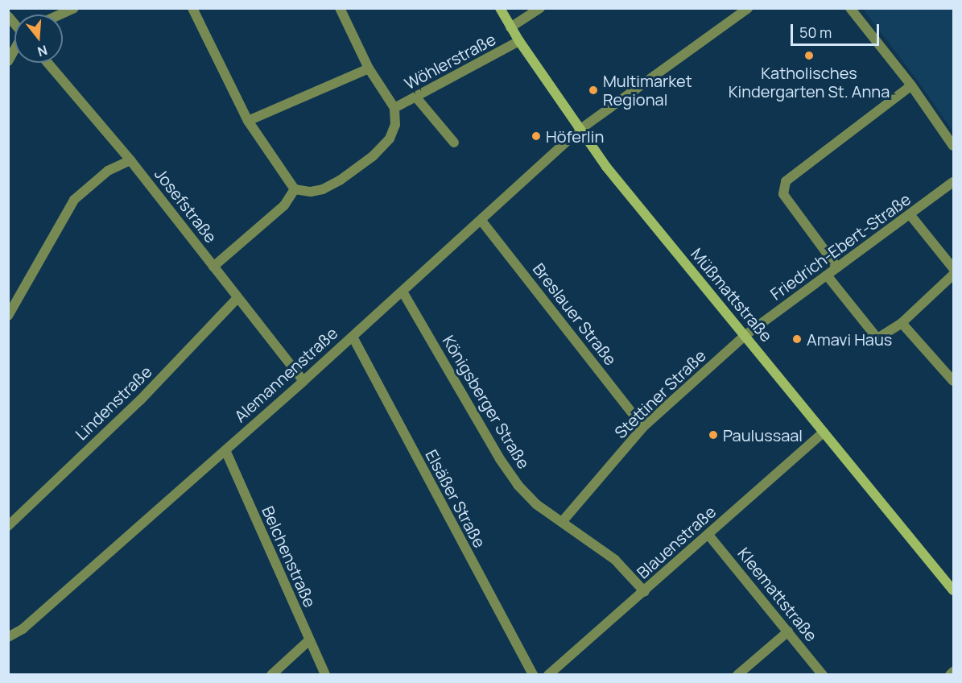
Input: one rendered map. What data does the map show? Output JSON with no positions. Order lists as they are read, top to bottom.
{
  "streets": {
    "street": [
      "Wöhlerstraße",
      "Josefstraße",
      "Friedrich-Ebert-Straße",
      "Müßmattstraße",
      "Breslauer Straße",
      "Alemannenstraße",
      "Stettiner Straße",
      "Königsberger Straße",
      "Lindenstraße",
      "Elsäßer Straße",
      "Blauenstraße",
      "Belchenstraße",
      "Kleemattstraße"
    ]
  },
  "crossings": [
    ["Wöhlerstraße", "Müßmattstraße"],
    ["Josefstraße", "Alemannenstraße"],
    ["Josefstraße", "Lindenstraße"],
    ["Friedrich-Ebert-Straße", "Müßmattstraße"],
    ["Friedrich-Ebert-Straße", "Stettiner Straße"],
    ["Müßmattstraße", "Alemannenstraße"],
    ["Müßmattstraße", "Stettiner Straße"],
    ["Müßmattstraße", "Blauenstraße"],
    ["Breslauer Straße", "Alemannenstraße"],
    ["Breslauer Straße", "Stettiner Straße"],
    ["Alemannenstraße", "Königsberger Straße"],
    ["Alemannenstraße", "Elsäßer Straße"],
    ["Alemannenstraße", "Belchenstraße"],
    ["Stettiner Straße", "Königsberger Straße"],
    ["Königsberger Straße", "Blauenstraße"],
    ["Blauenstraße", "Kleemattstraße"]
  ],
  "places": [
    "Katholisches Kindergarten St. Anna",
    "Multimarket Regional",
    "Höferlin",
    "Amavi Haus",
    "Paulussaal"
  ],
  "scale_bar": "50 m",
  "north": "bottom"
}
